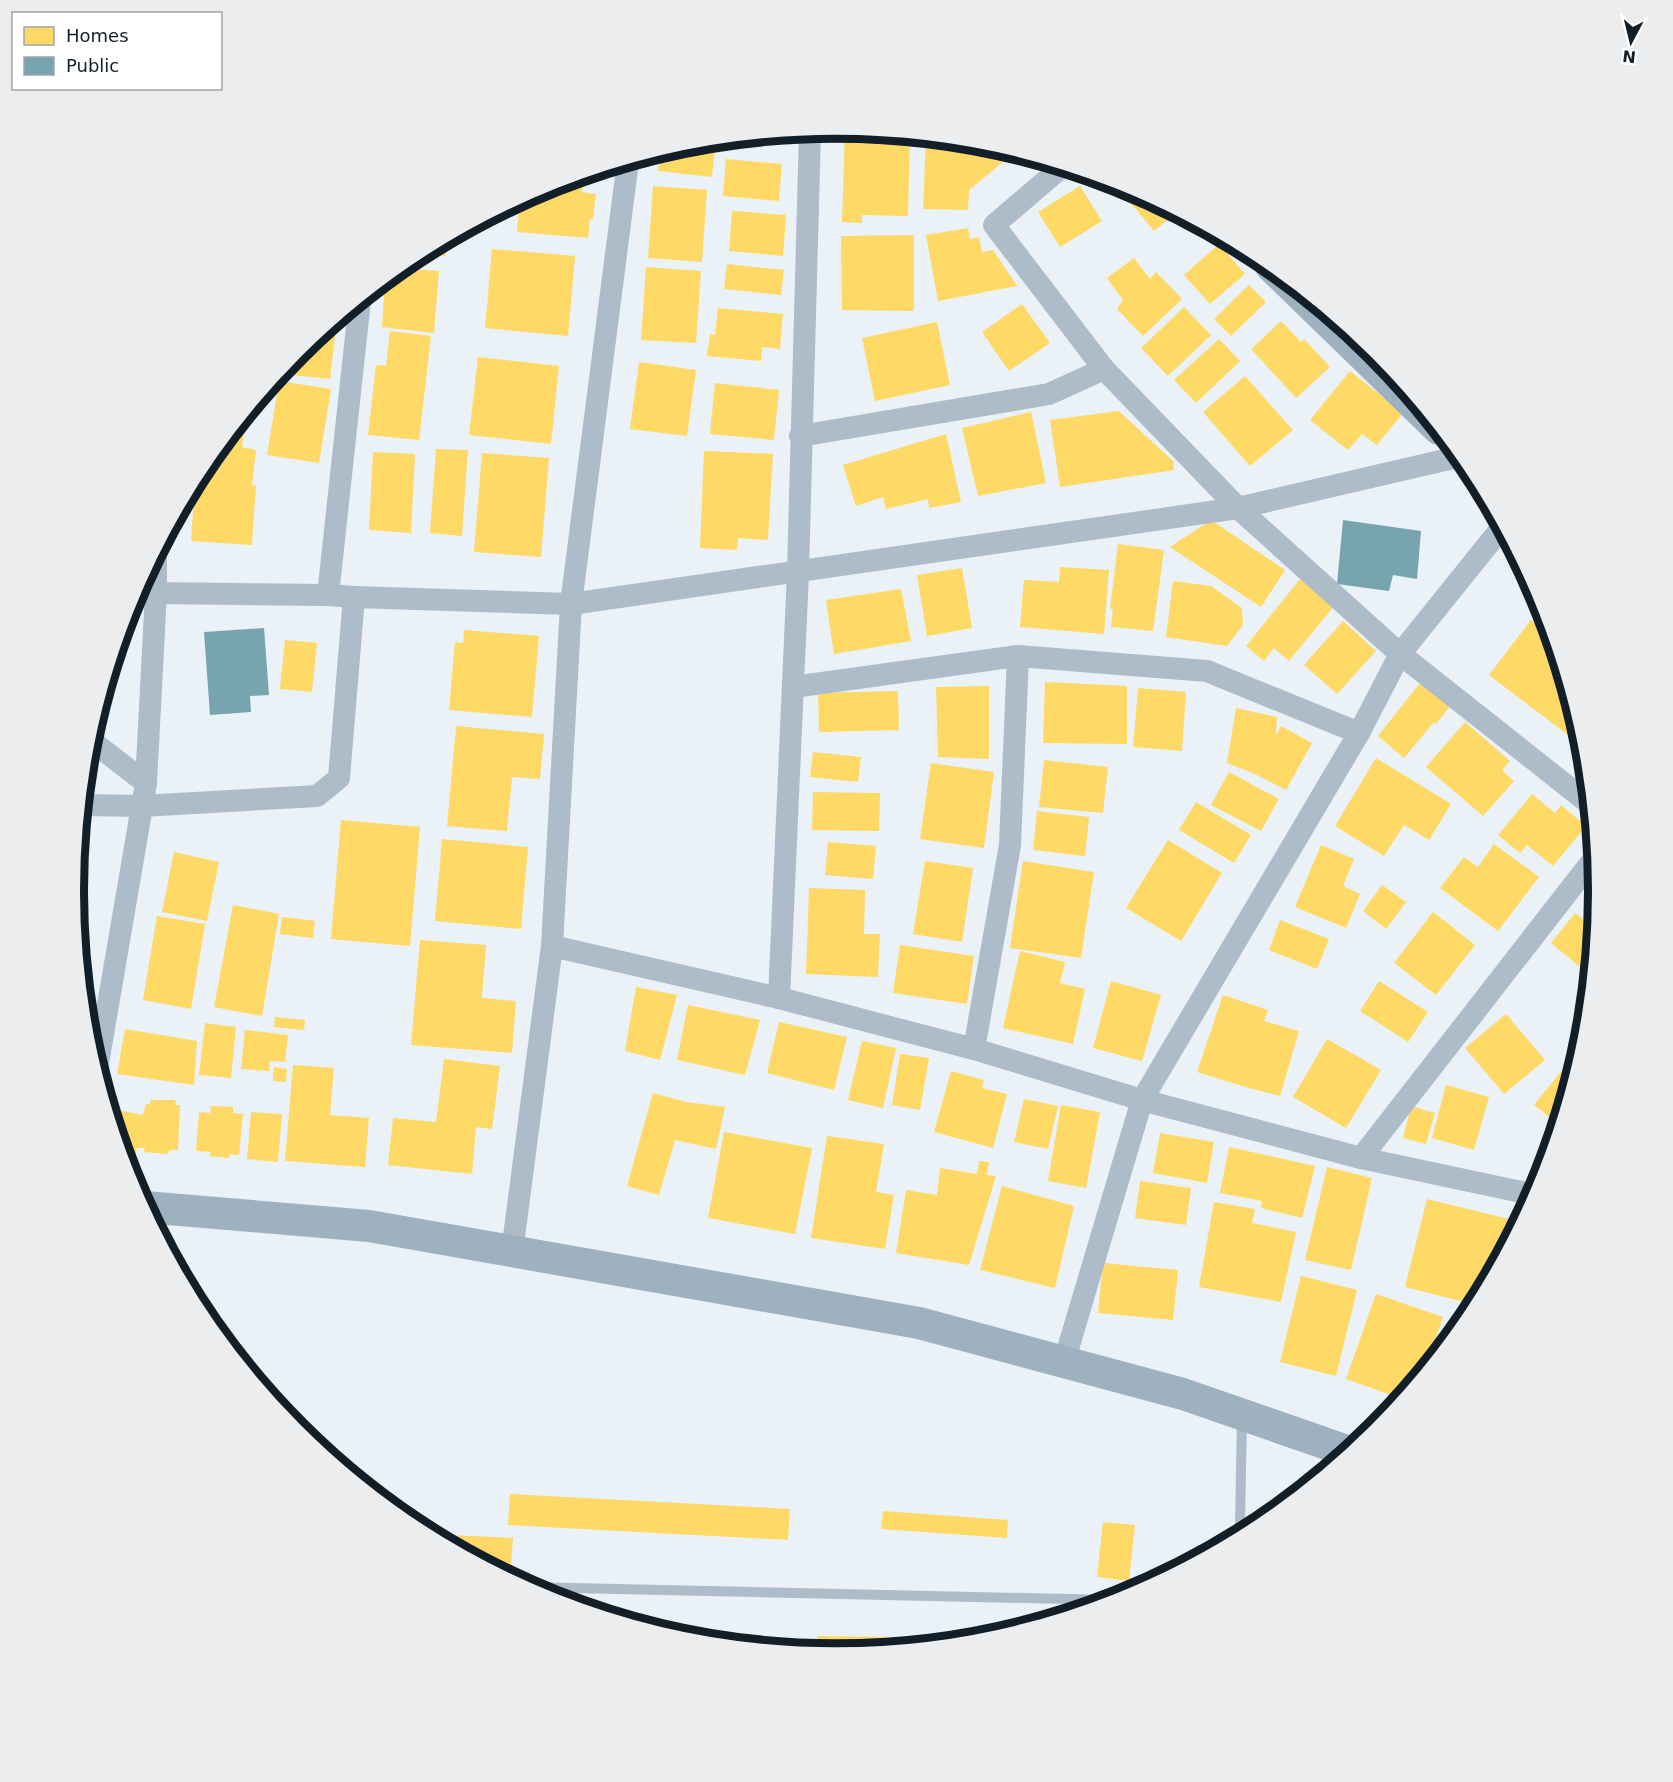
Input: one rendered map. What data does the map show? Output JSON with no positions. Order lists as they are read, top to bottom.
{
  "legend": ["Homes", "Public"],
  "north": "bottom"
}
